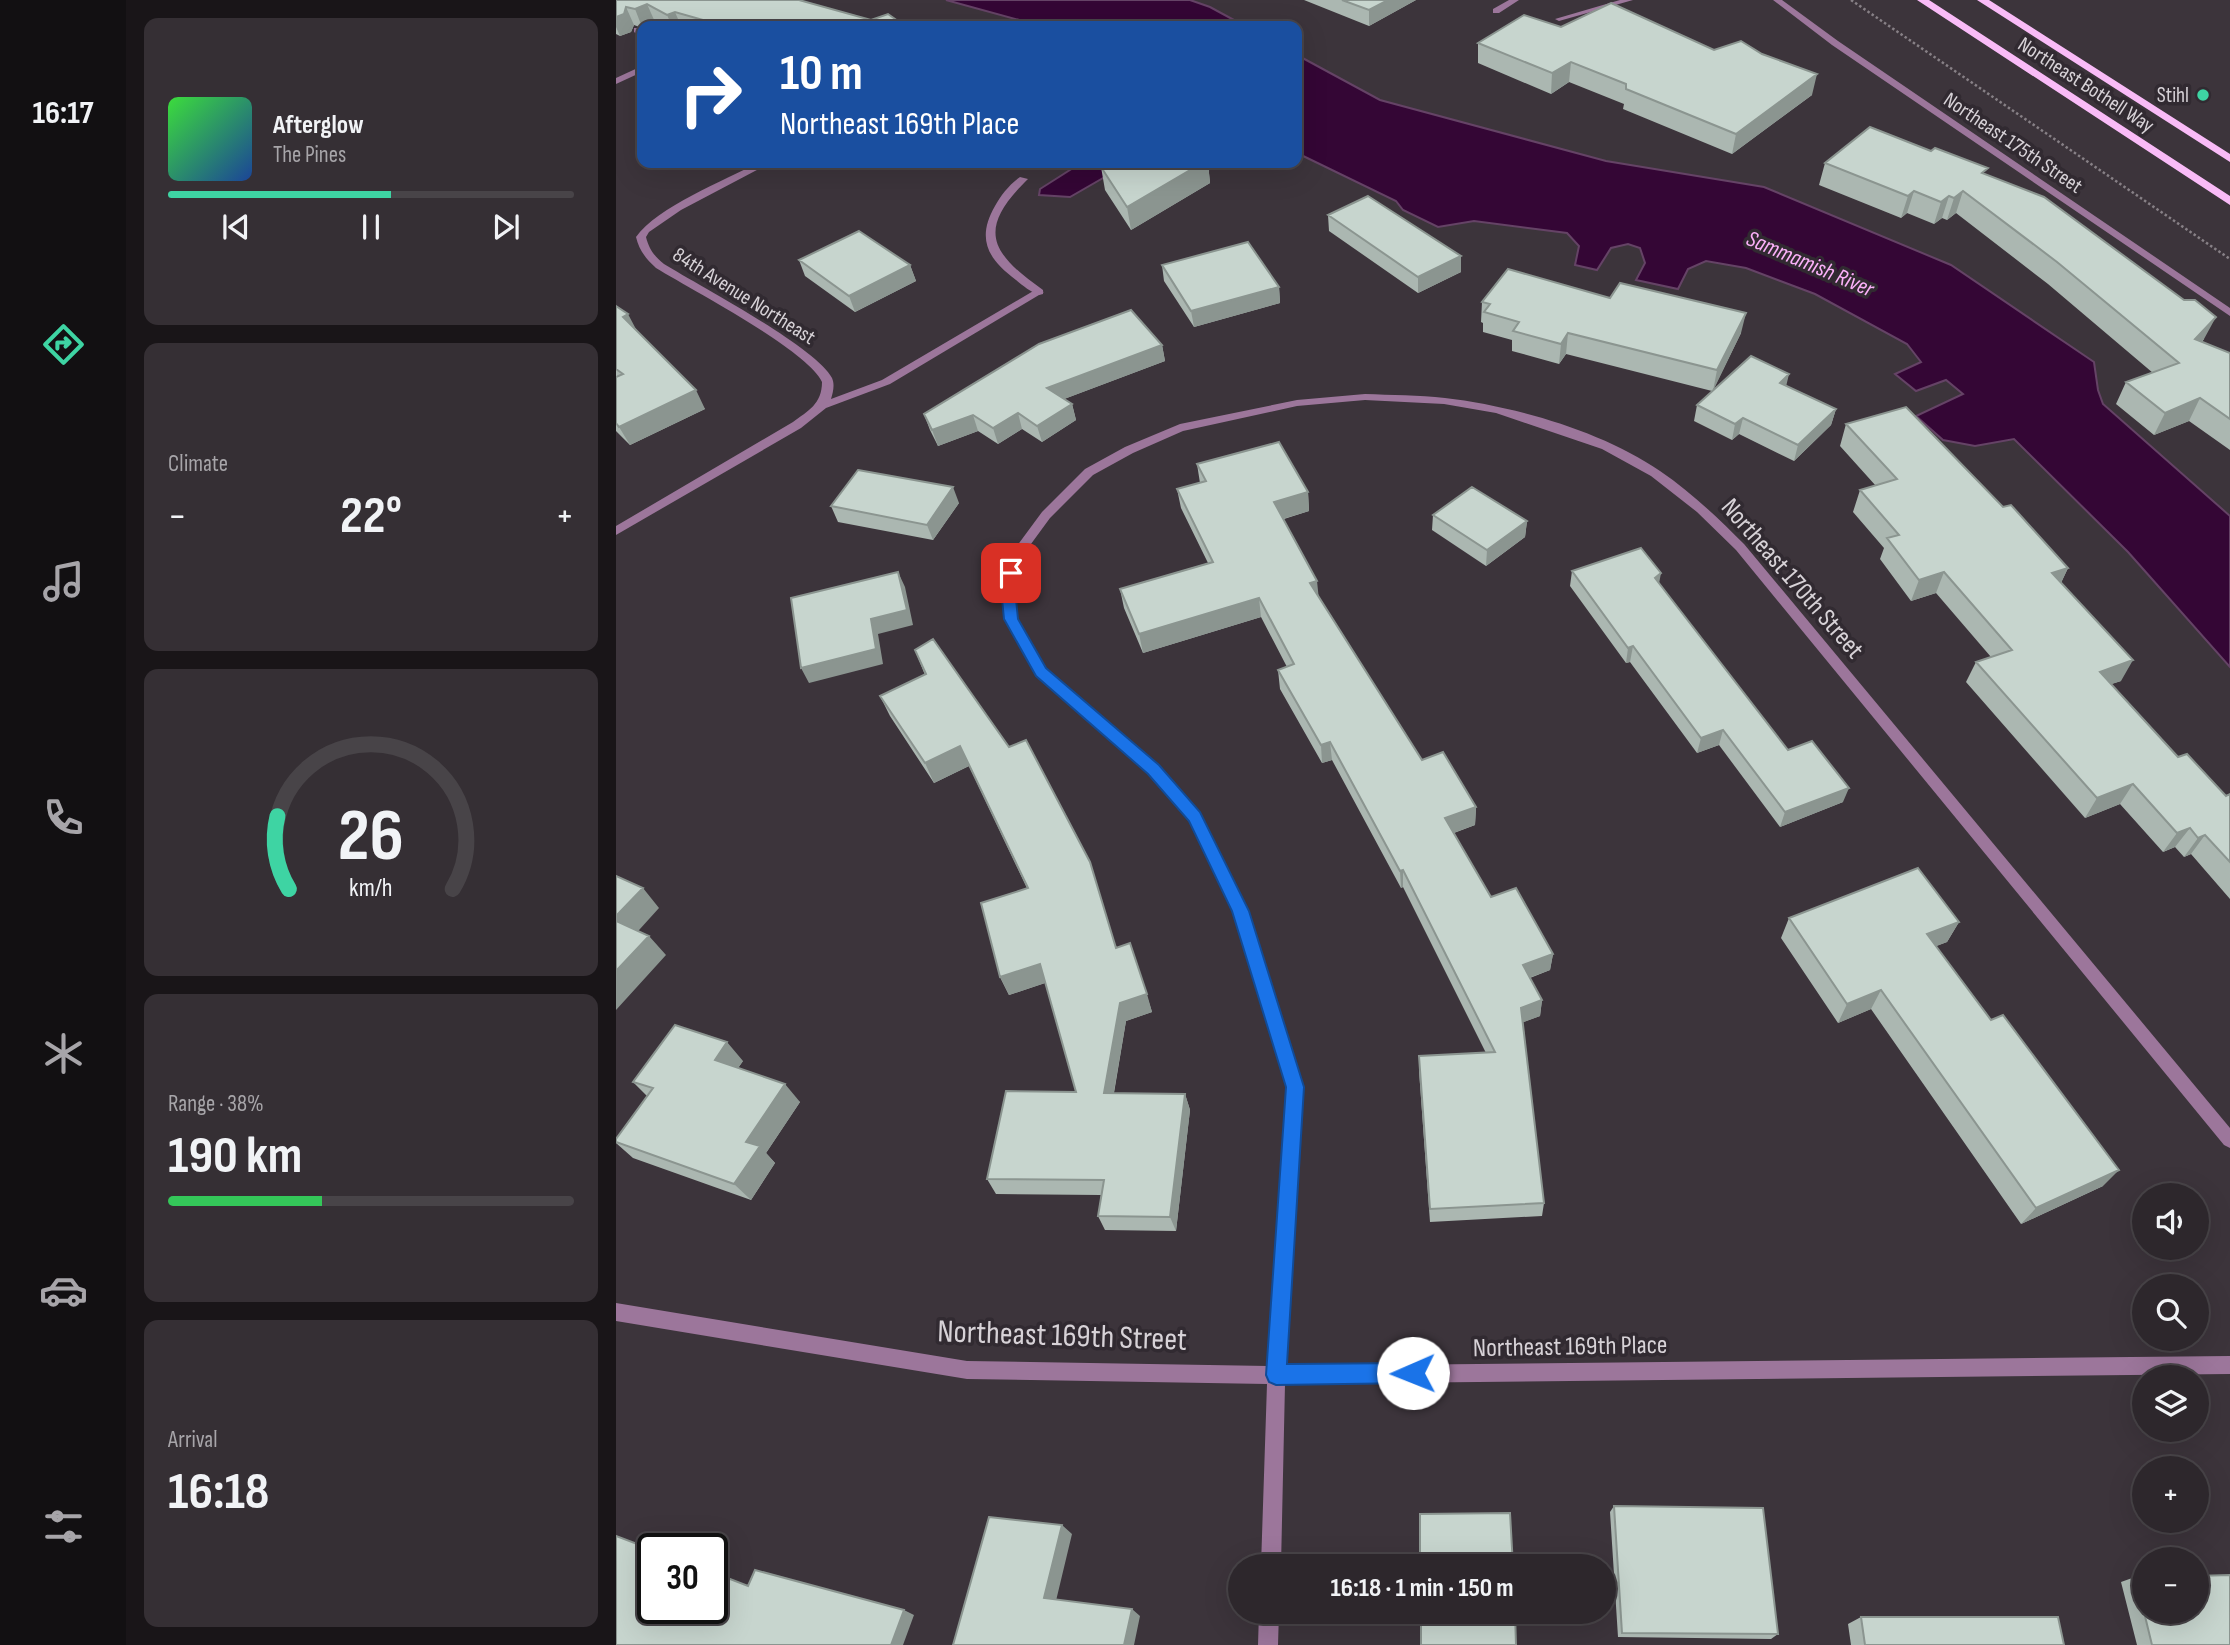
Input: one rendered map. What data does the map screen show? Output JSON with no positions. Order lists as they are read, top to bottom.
{
  "streets": {
    "main road": ["Northeast Bothell Way"],
    "street": [
      "Northeast 175th Street",
      "84th Avenue Northeast",
      "Northeast 170th Street",
      "Northeast 169th Street",
      "Northeast 169th Place"
    ]
  },
  "crossings": [
    ["Northeast 170th Street", "Northeast 169th Street"],
    ["Northeast 170th Street", "Northeast 169th Place"],
    ["Northeast 169th Street", "Northeast 169th Place"]
  ],
  "water": ["Sammamish River"],
  "places": ["Stihl"],
  "page": {
    "tabs": "16:17",
    "turn": ["10 m", "Northeast 169th Place"],
    "song": ["Afterglow", "The Pines"],
    "tile": [
      "Climate",
      ["Range · 38%", "190 km"],
      ["Arrival", "16:18"]
    ],
    "heat": ["−", "22°", "+"],
    "map_buttons": ["+", "−"],
    "limit": "30",
    "trip": "16:18 · 1 min · 150 m",
    "gauge": ["26", "km/h"]
  }
}
